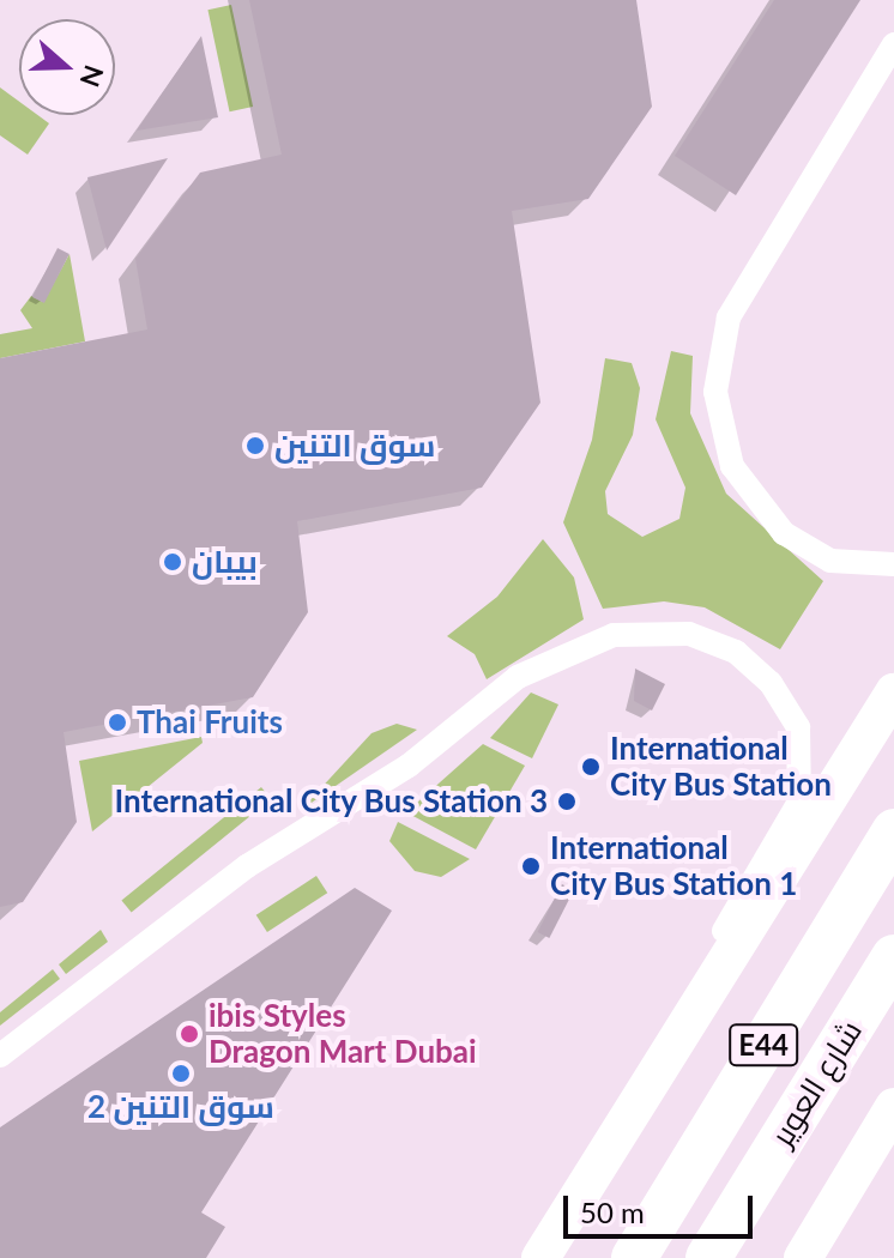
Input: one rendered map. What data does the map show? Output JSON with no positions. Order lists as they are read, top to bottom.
{
  "streets": {
    "highway": ["E44", "شارع العوير"]
  },
  "places": [
    "سوق التنين",
    "بيبان",
    "Thai Fruits",
    "International City Bus Station",
    "International City Bus Station 3",
    "International City Bus Station 1",
    "ibis Styles Dragon Mart Dubai",
    "سوق التنين 2"
  ],
  "scale_bar": "50 m",
  "north": "right"
}
